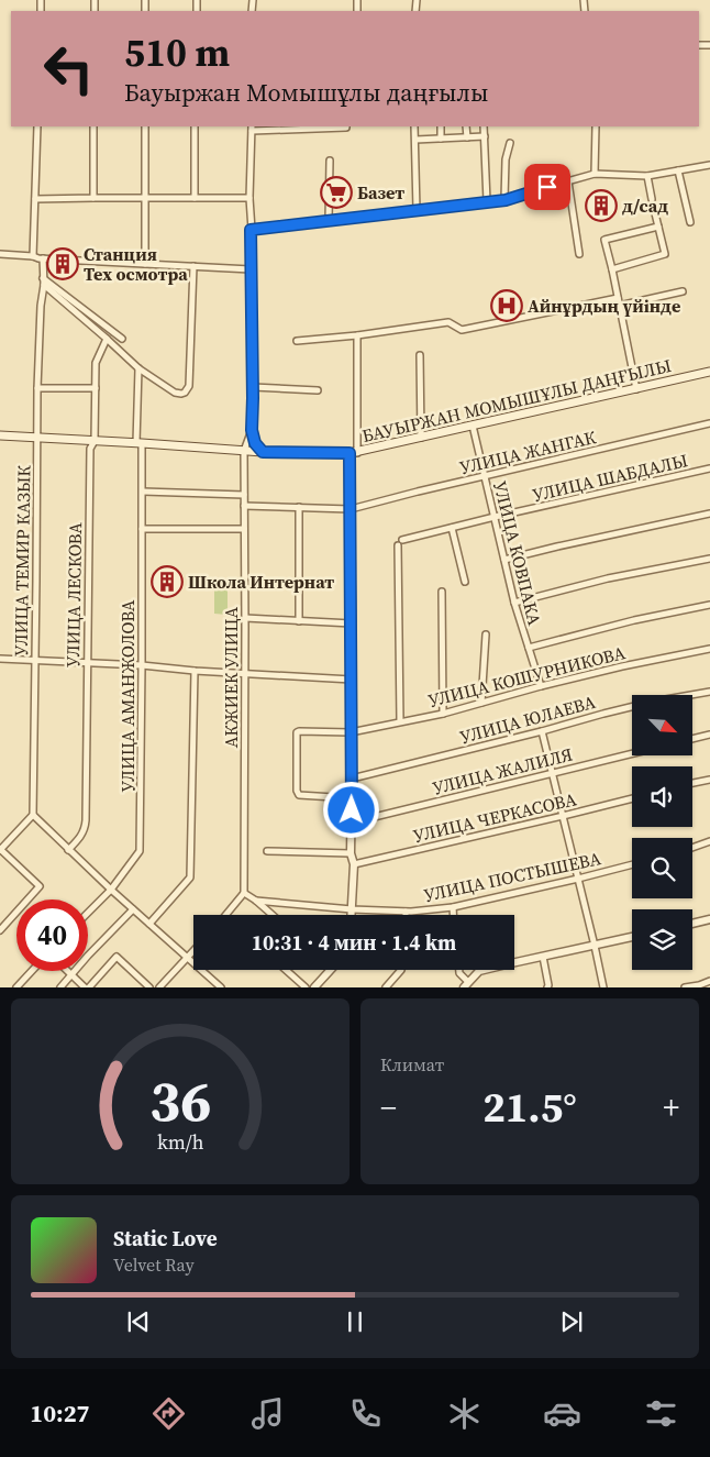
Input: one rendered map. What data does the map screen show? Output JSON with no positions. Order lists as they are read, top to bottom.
{
  "streets": {
    "main road": ["БАУЫРЖАН МОМЫШҰЛЫ ДАҢҒЫЛЫ"],
    "street": [
      "УЛИЦА ЖАНГАК",
      "УЛИЦА ШАБДАЛЫ",
      "УЛИЦА КОВПАКА",
      "УЛИЦА ТЕМИР КАЗЫК",
      "УЛИЦА ЛЕСКОВА",
      "УЛИЦА КОШУРНИКОВА",
      "АКЖИЕК УЛИЦА",
      "УЛИЦА АМАНЖОЛОВА",
      "УЛИЦА ЮЛАЕВА",
      "УЛИЦА ЖАЛИЛЯ",
      "УЛИЦА ЧЕРКАСОВА",
      "УЛИЦА ПОСТЫШЕВА"
    ]
  },
  "crossings": [
    ["БАУЫРЖАН МОМЫШҰЛЫ ДАҢҒЫЛЫ", "УЛИЦА КОВПАКА"],
    ["БАУЫРЖАН МОМЫШҰЛЫ ДАҢҒЫЛЫ", "УЛИЦА ТЕМИР КАЗЫК"],
    ["БАУЫРЖАН МОМЫШҰЛЫ ДАҢҒЫЛЫ", "УЛИЦА ЛЕСКОВА"],
    ["БАУЫРЖАН МОМЫШҰЛЫ ДАҢҒЫЛЫ", "АКЖИЕК УЛИЦА"],
    ["БАУЫРЖАН МОМЫШҰЛЫ ДАҢҒЫЛЫ", "УЛИЦА АМАНЖОЛОВА"],
    ["УЛИЦА ЖАНГАК", "УЛИЦА КОВПАКА"],
    ["УЛИЦА ЖАНГАК", "АКЖИЕК УЛИЦА"],
    ["УЛИЦА ШАБДАЛЫ", "УЛИЦА КОВПАКА"],
    ["УЛИЦА ШАБДАЛЫ", "УЛИЦА КОШУРНИКОВА"],
    ["УЛИЦА КОВПАКА", "УЛИЦА КОШУРНИКОВА"]
  ],
  "places": {
    "supermarket": ["Базет"],
    "building": ["д/сад", "Станция Тех осмотра", "Школа Интернат"],
    "hospital": ["Айнұрдың үйінде"]
  },
  "north": "bottom right",
  "page": {
    "turn": ["510 m", "Бауыржан Момышұлы даңғылы"],
    "limit": "40",
    "trip": "10:31 · 4 мин · 1.4 km",
    "tile": "Климат",
    "heat": ["−", "21.5°", "+"],
    "song": ["Static Love", "Velvet Ray"],
    "tabs": "10:27",
    "gauge": ["36", "km/h"]
  }
}
